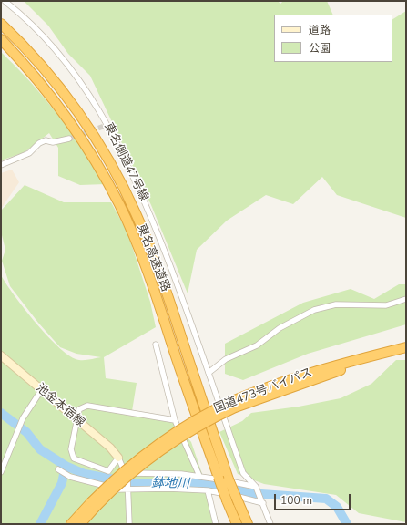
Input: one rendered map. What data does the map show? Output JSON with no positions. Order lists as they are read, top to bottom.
{
  "streets": {
    "highway": ["東名高速道路", "国道473号バイパス"],
    "street": ["東名側道47号線", "池金本宿線"]
  },
  "water": ["鉢地川"],
  "legend": ["道路", "公園"],
  "scale_bar": "100 m"
}
